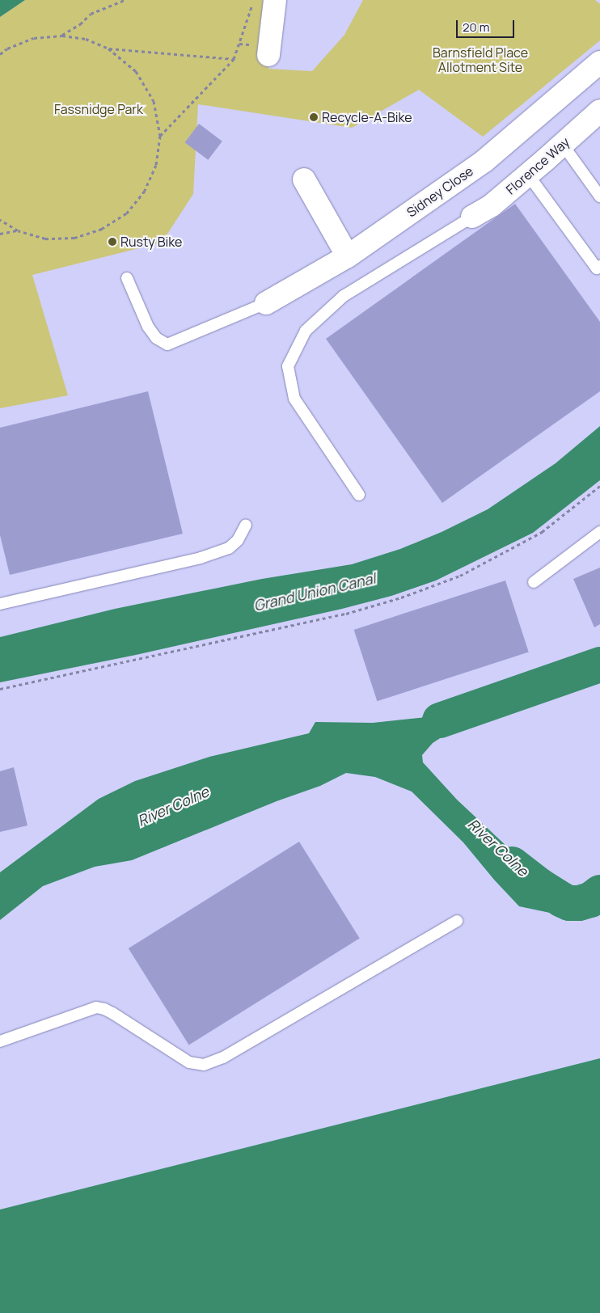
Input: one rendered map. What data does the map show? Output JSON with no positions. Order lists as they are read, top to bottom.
{
  "streets": {
    "street": ["Florence Way", "Sidney Close"]
  },
  "water": ["Grand Union Canal", "River Colne"],
  "parks": ["Barnsfield Place Allotment Site", "Fassnidge Park"],
  "places": ["Recycle-A-Bike", "Rusty Bike"],
  "scale_bar": "20 m"
}
